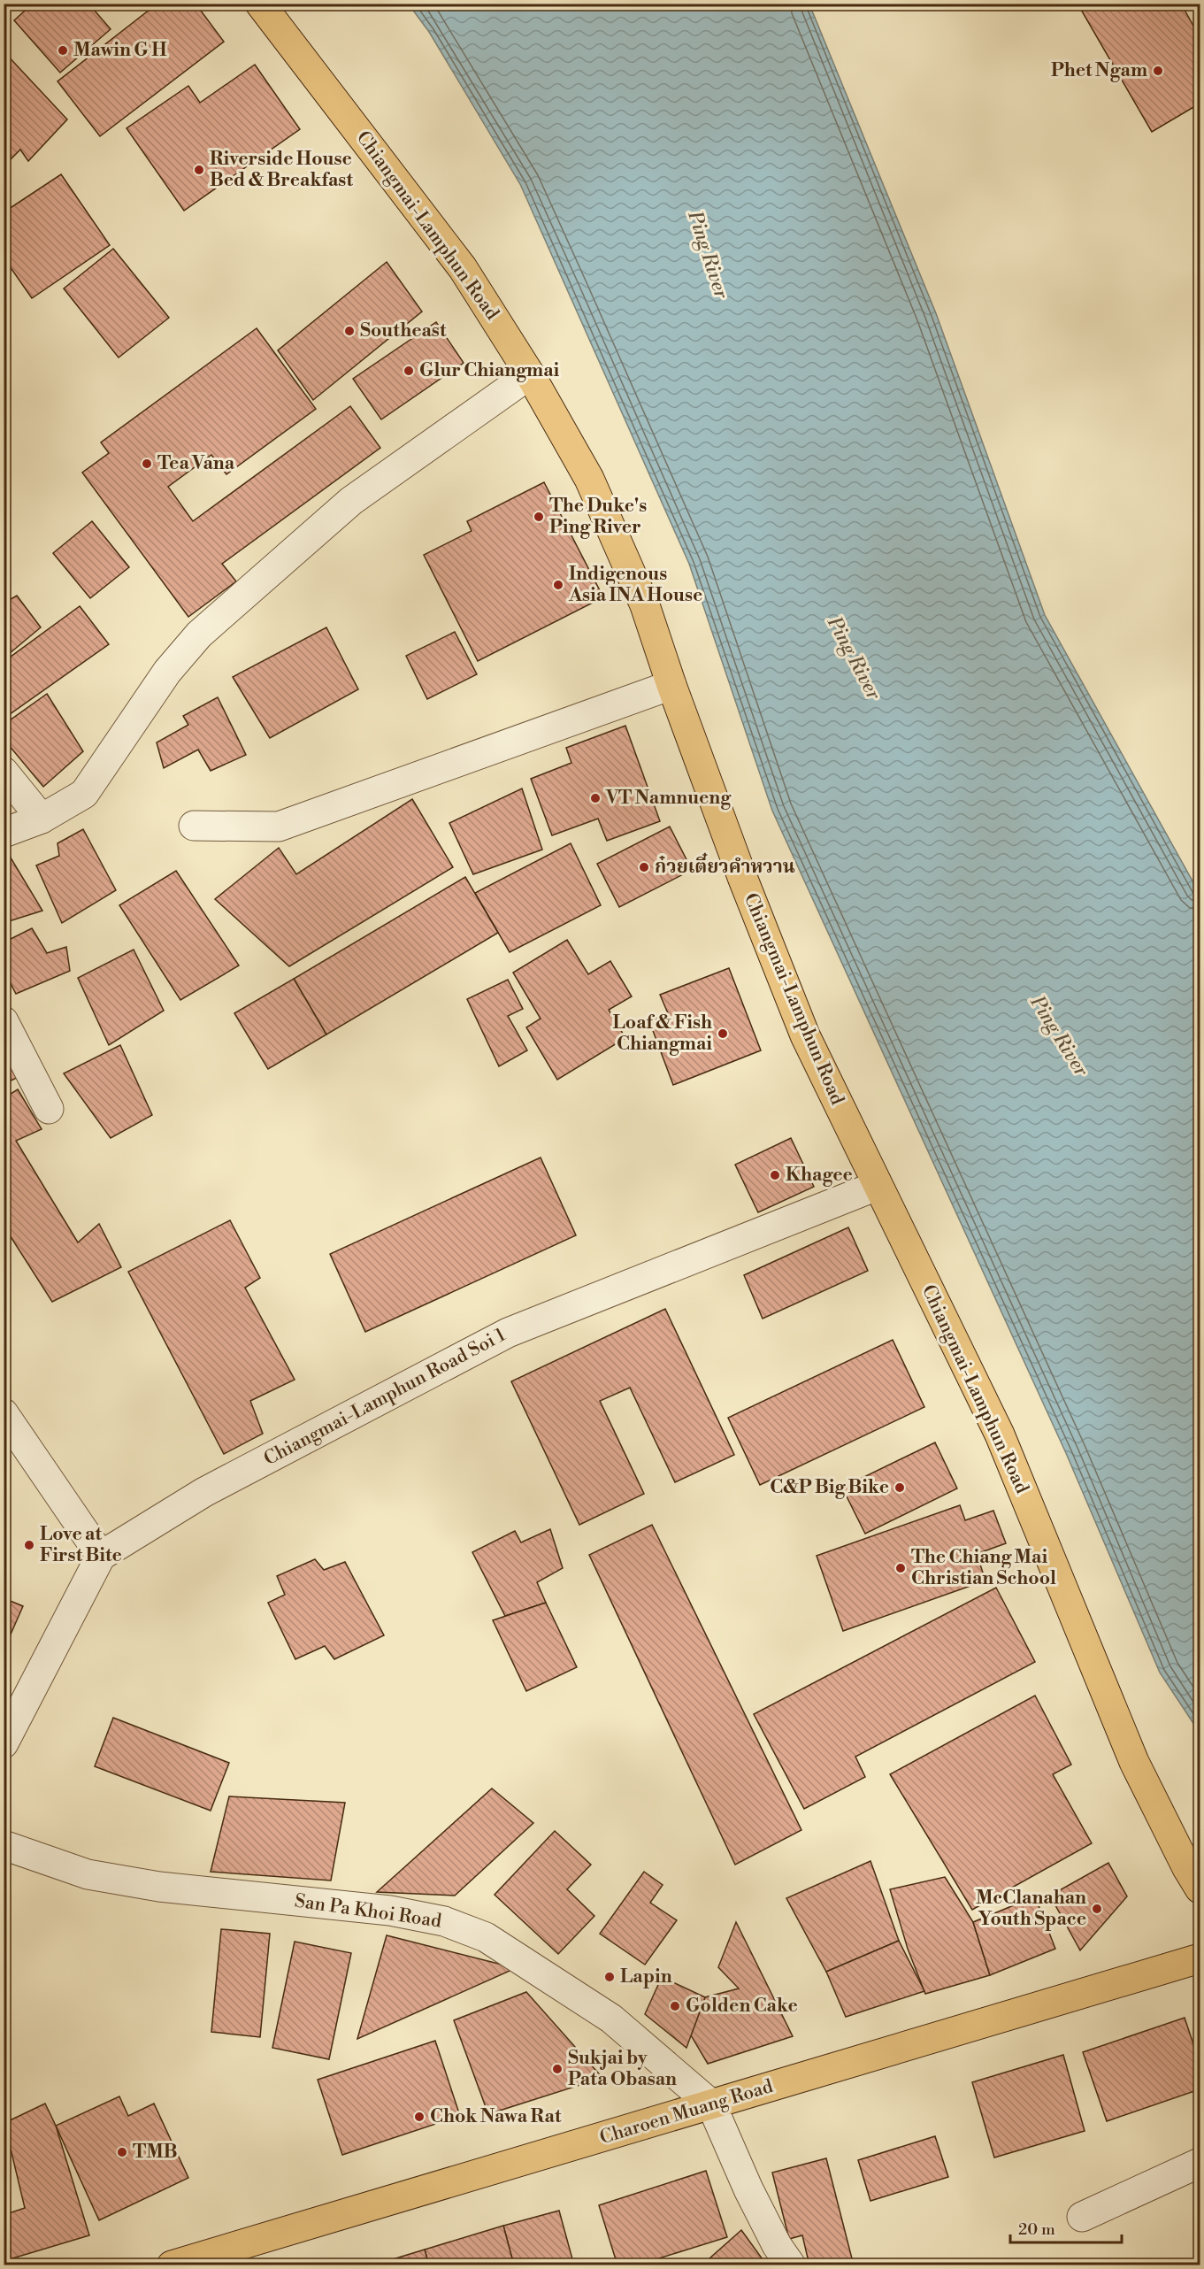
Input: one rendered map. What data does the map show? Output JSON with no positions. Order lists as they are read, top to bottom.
{
  "streets": {
    "main road": ["Chiangmai-Lamphun Road", "Charoen Muang Road"],
    "street": ["Chiangmai-Lamphun Road Soi 1", "San Pa Khoi Road"]
  },
  "crossings": [
    ["Chiangmai-Lamphun Road", "Chiangmai-Lamphun Road Soi 1"],
    ["San Pa Khoi Road", "Charoen Muang Road"]
  ],
  "water": ["Ping River"],
  "places": [
    "Mawin G H",
    "Phet Ngam",
    "Riverside House Bed & Breakfast",
    "Southeast",
    "Glur Chiangmai",
    "Tea Vana",
    "The Duke's Ping River",
    "Indigenous Asia INA House",
    "VT Namnueng",
    "ก๋วยเตี๋ยวคำหวาน",
    "Loaf & Fish Chiangmai",
    "Khagee",
    "C&P Big Bike",
    "Love at First Bite",
    "The Chiang Mai Christian School",
    "McClanahan Youth Space",
    "Lapin",
    "Golden Cake",
    "Sukjai by Pata Obasan",
    "Chok Nawa Rat",
    "TMB"
  ],
  "scale_bar": "20 m"
}
